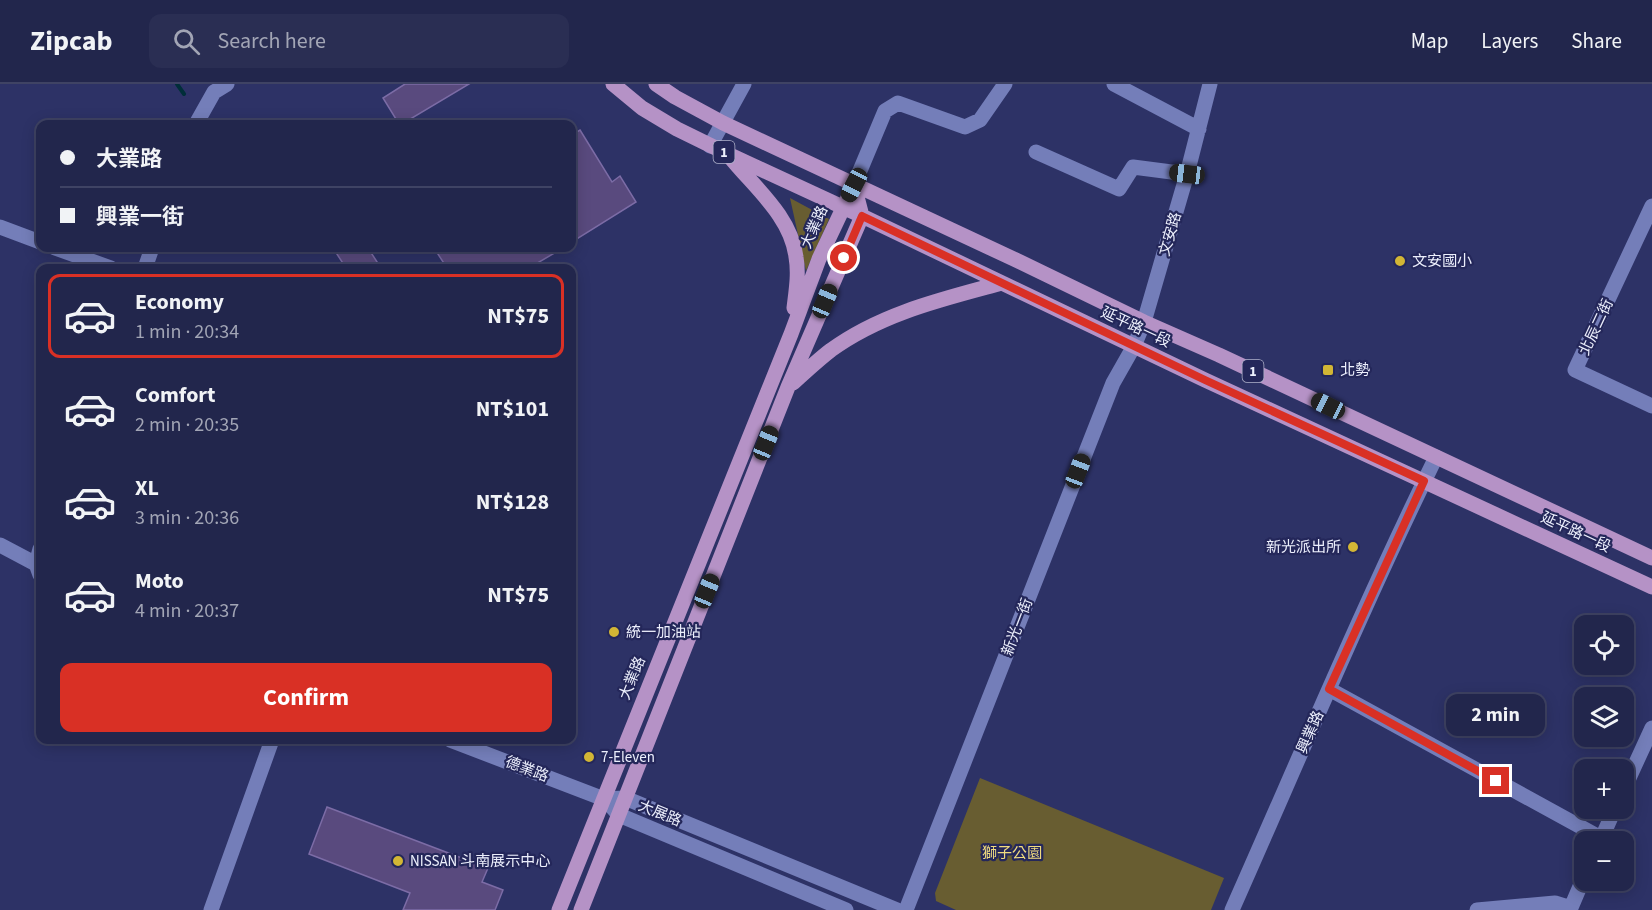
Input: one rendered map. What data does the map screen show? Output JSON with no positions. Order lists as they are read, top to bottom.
{
  "streets": {
    "main road": ["1", "大業路", "延平路一段"],
    "street": [
      "文安路",
      "北辰二街",
      "新光一街",
      "興業路",
      "德業路",
      "大展路"
    ]
  },
  "crossings": [
    ["大業路", "延平路一段"],
    ["大業路", "德業路"],
    ["大業路", "大展路"],
    ["文安路", "延平路一段"],
    ["文安路", "新光一街"],
    ["延平路一段", "新光一街"],
    ["延平路一段", "興業路"],
    ["德業路", "大展路"]
  ],
  "parks": ["獅子公園"],
  "places": {
    "other": [
      "文安國小",
      "新光派出所",
      "統一加油站",
      "7-Eleven",
      "NISSAN 斗南展示中心"
    ],
    "transit": ["北勢"]
  },
  "page": {
    "header": "Zipcab",
    "search": "Search here",
    "nav": ["Map", "Layers", "Share"],
    "banner": ["大業路", "興業一街"],
    "list": [
      {
        "name": "Economy",
        "note": "1 min · 20:34",
        "value": "NT$75"
      },
      {
        "name": "Comfort",
        "note": "2 min · 20:35",
        "value": "NT$101"
      },
      {
        "name": "XL",
        "note": "3 min · 20:36",
        "value": "NT$128"
      },
      {
        "name": "Moto",
        "note": "4 min · 20:37",
        "value": "NT$75"
      }
    ],
    "map_buttons": ["+", "−"],
    "buttons": "Confirm",
    "bubble": "2 min"
  }
}
